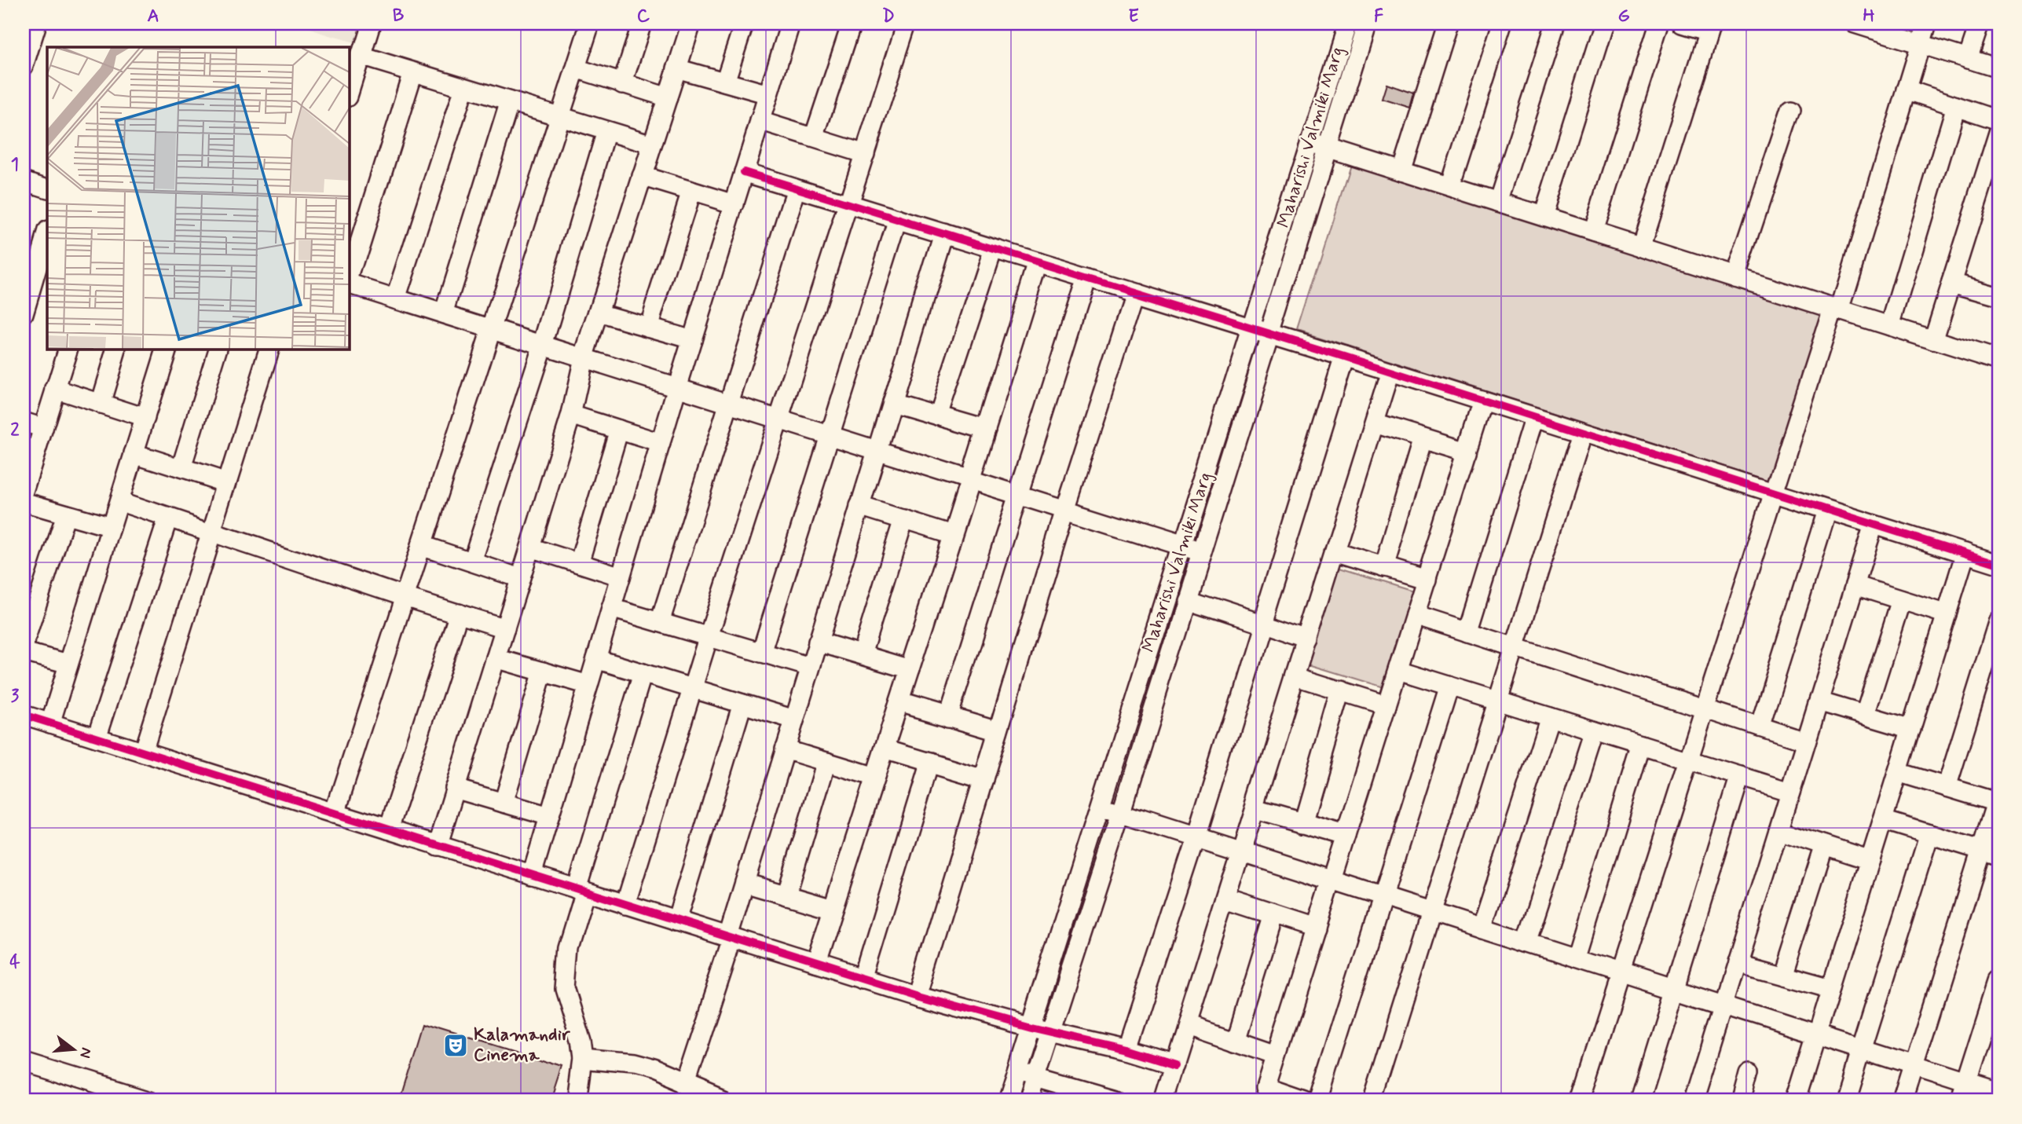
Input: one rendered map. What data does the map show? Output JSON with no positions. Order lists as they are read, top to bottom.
{
  "streets": {
    "street": ["Maharishi Valmiki Marg"]
  },
  "places": {
    "theatre": ["Kalamandir Cinema"]
  },
  "north": "right",
  "grid": {
    "columns": [
      "A",
      "B",
      "C",
      "D",
      "E",
      "F",
      "G",
      "H"
    ],
    "rows": [
      "1",
      "2",
      "3",
      "4"
    ]
  }
}
